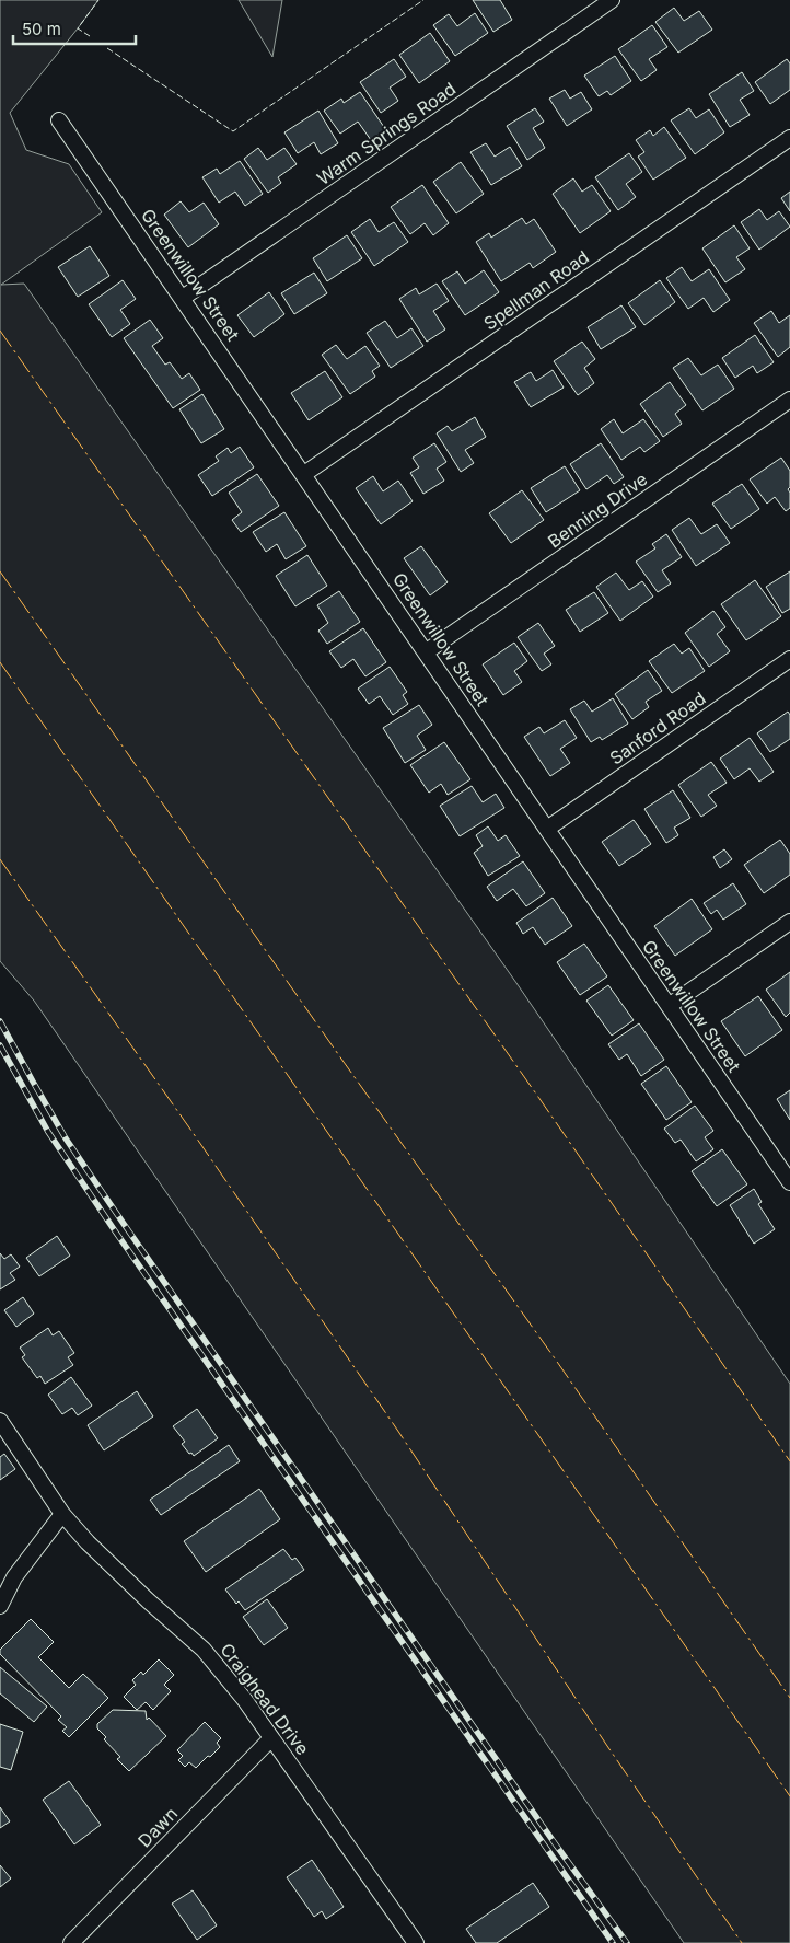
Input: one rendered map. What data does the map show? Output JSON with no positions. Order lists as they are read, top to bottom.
{
  "streets": {
    "street": [
      "Warm Springs Road",
      "Greenwillow Street",
      "Spellman Road",
      "Benning Drive",
      "Sanford Road",
      "Craighead Drive",
      "Dawn"
    ]
  },
  "crossings": [
    ["Warm Springs Road", "Greenwillow Street"],
    ["Greenwillow Street", "Spellman Road"],
    ["Greenwillow Street", "Benning Drive"],
    ["Greenwillow Street", "Sanford Road"],
    ["Craighead Drive", "Dawn"]
  ],
  "scale_bar": "50 m"
}
